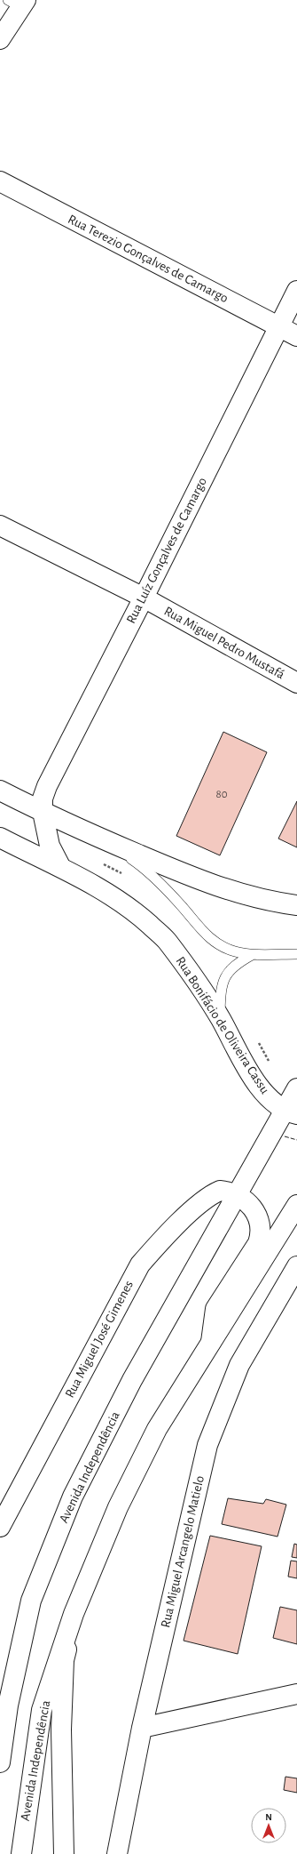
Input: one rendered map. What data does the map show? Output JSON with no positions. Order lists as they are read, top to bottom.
{
  "streets": {
    "street": [
      "Rua Terezio Gonçalves de Camargo",
      "Rua Luíz Gonçalves de Camargo",
      "Rua Miguel Pedro Mustafá",
      "Rua Bonifácio de Oliveira Cassu",
      "Rua Miguel José Gimenes",
      "Avenida Independência",
      "Rua Miguel Arcangelo Matielo"
    ]
  },
  "crossings": [
    ["Rua Terezio Gonçalves de Camargo", "Rua Luíz Gonçalves de Camargo"],
    ["Rua Luíz Gonçalves de Camargo", "Rua Miguel Pedro Mustafá"],
    ["Rua Luíz Gonçalves de Camargo", "Rua Bonifácio de Oliveira Cassu"],
    ["Rua Bonifácio de Oliveira Cassu", "Avenida Independência"],
    ["Rua Miguel José Gimenes", "Avenida Independência"]
  ],
  "house_numbers": ["80"],
  "north": "top"
}
